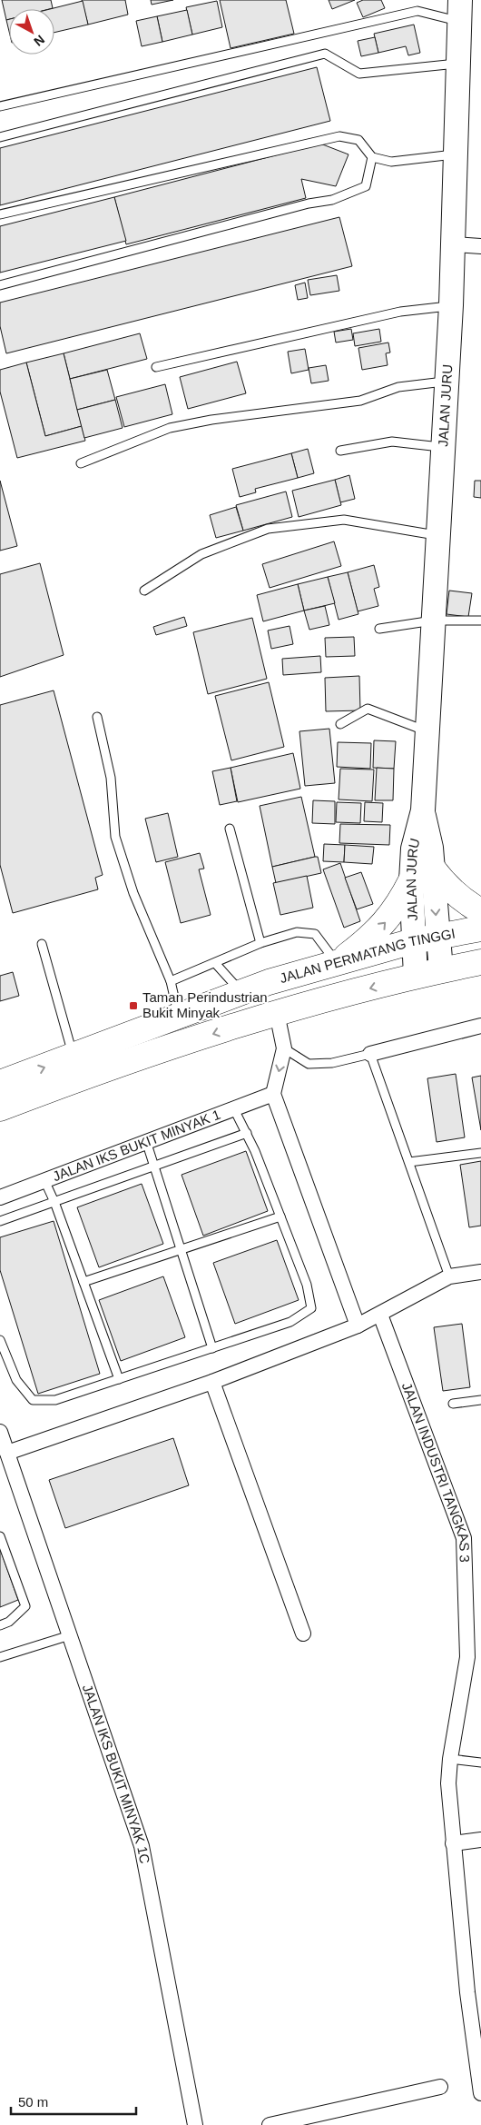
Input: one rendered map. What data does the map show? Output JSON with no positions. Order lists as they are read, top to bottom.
{
  "streets": {
    "highway": ["JALAN PERMATANG TINGGI"],
    "main road": ["JALAN JURU"],
    "street": ["JALAN IKS BUKIT MINYAK 1", "JALAN INDUSTRI TANGKAS 3", "JALAN IKS BUKIT MINYAK 1C"]
  },
  "crossings": [
    ["JALAN JURU", "JALAN PERMATANG TINGGI"]
  ],
  "places": {
    "transit": ["Taman Perindustrian Bukit Minyak"]
  },
  "scale_bar": "50 m",
  "north": "bottom right"
}
